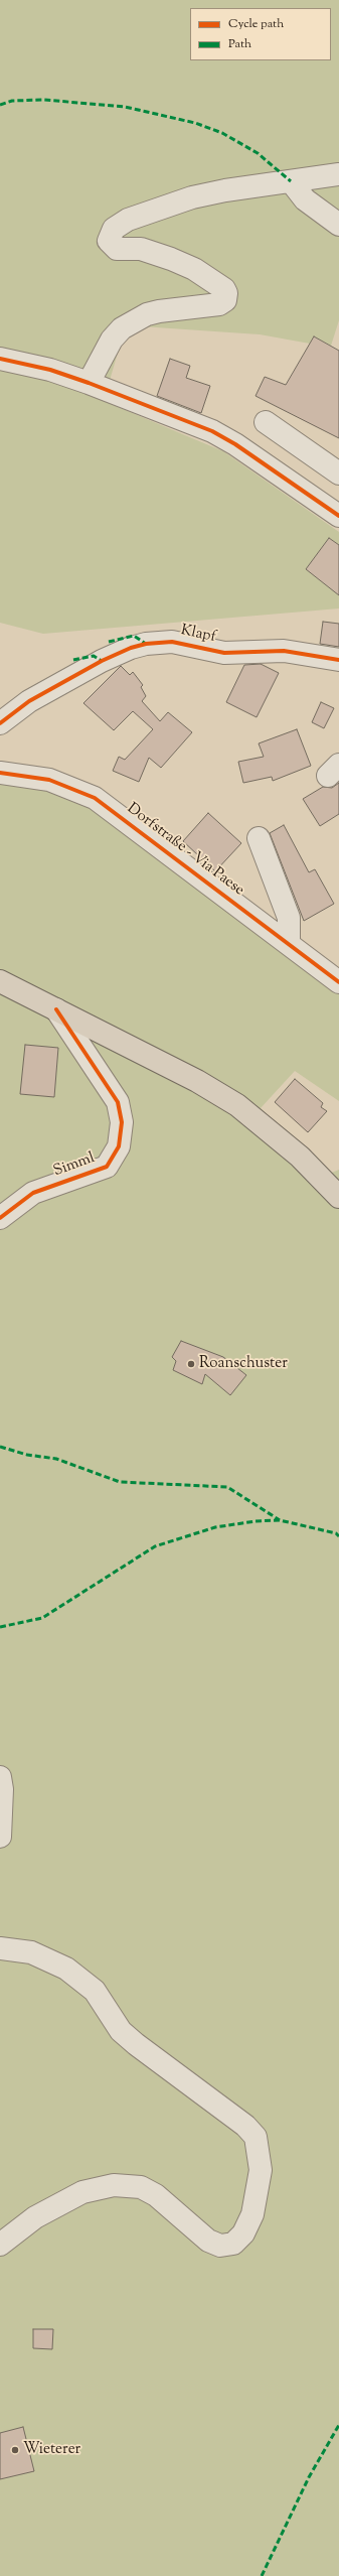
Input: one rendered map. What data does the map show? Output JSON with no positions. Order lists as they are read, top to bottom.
{
  "streets": {
    "street": ["Klapf", "Dorfstraße - Via Paese", "Simml"]
  },
  "places": ["Roanschuster", "Wieterer"],
  "legend": ["Cycle path", "Path"]
}
